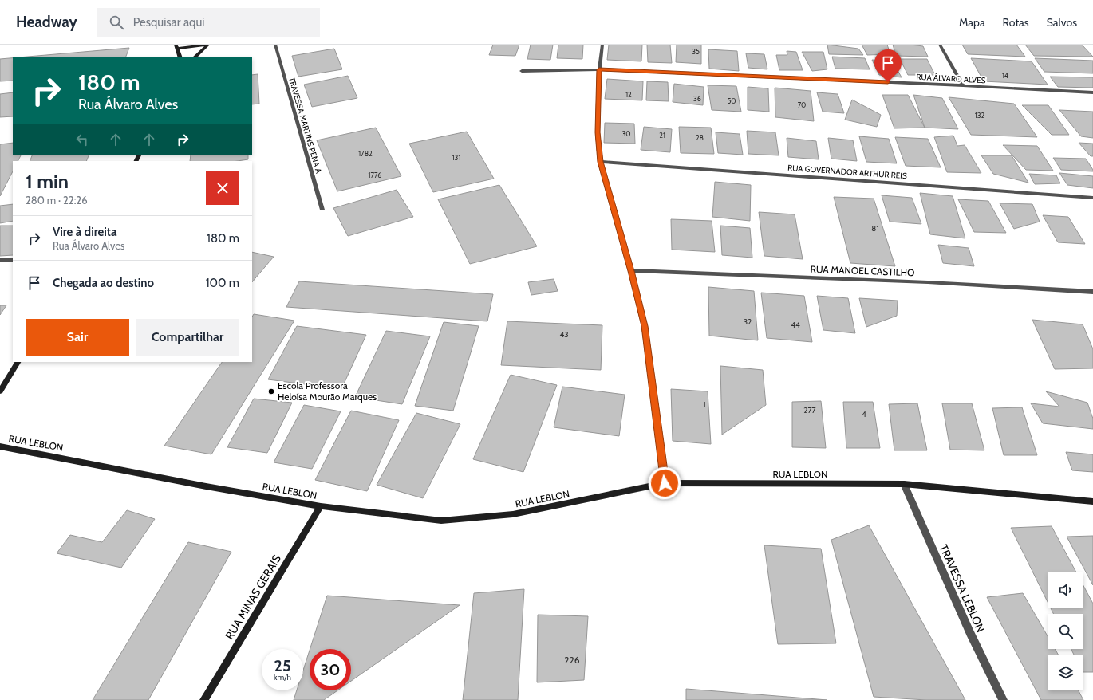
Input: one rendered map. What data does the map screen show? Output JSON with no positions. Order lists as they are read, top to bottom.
{
  "streets": {
    "street": [
      "RUA ÁLVARO ALVES",
      "TRAVESSA MARTINS PENA A",
      "RUA GOVERNADOR ARTHUR REIS",
      "RUA MANOEL CASTILHO",
      "RUA LEBLON",
      "TRAVESSA LEBLON",
      "RUA MINAS GERAIS"
    ]
  },
  "crossings": [
    ["RUA LEBLON", "TRAVESSA LEBLON"],
    ["RUA LEBLON", "RUA MINAS GERAIS"]
  ],
  "places": ["Escola Professora Heloísa Mourão Marques"],
  "house_numbers": [
    "35",
    "14",
    "12",
    "36",
    "50",
    "70",
    "132",
    "30",
    "21",
    "28",
    "1782",
    "131",
    "1776",
    "81",
    "32",
    "44",
    "43",
    "1",
    "277",
    "4",
    "226"
  ],
  "page": {
    "header": "Headway",
    "search": "Pesquisar aqui",
    "nav": ["Mapa", "Rotas", "Salvos"],
    "turn": ["180 m", "Rua Álvaro Alves"],
    "heading": ["1 min", "280 m · 22:26"],
    "list": [
      {
        "name": "Vire à direita",
        "note": "Rua Álvaro Alves",
        "value": "180 m"
      },
      {
        "name": "Chegada ao destino",
        "value": "100 m"
      }
    ],
    "buttons": ["Sair", "Compartilhar"],
    "speed": "25 km/h",
    "limit": "30"
  }
}
